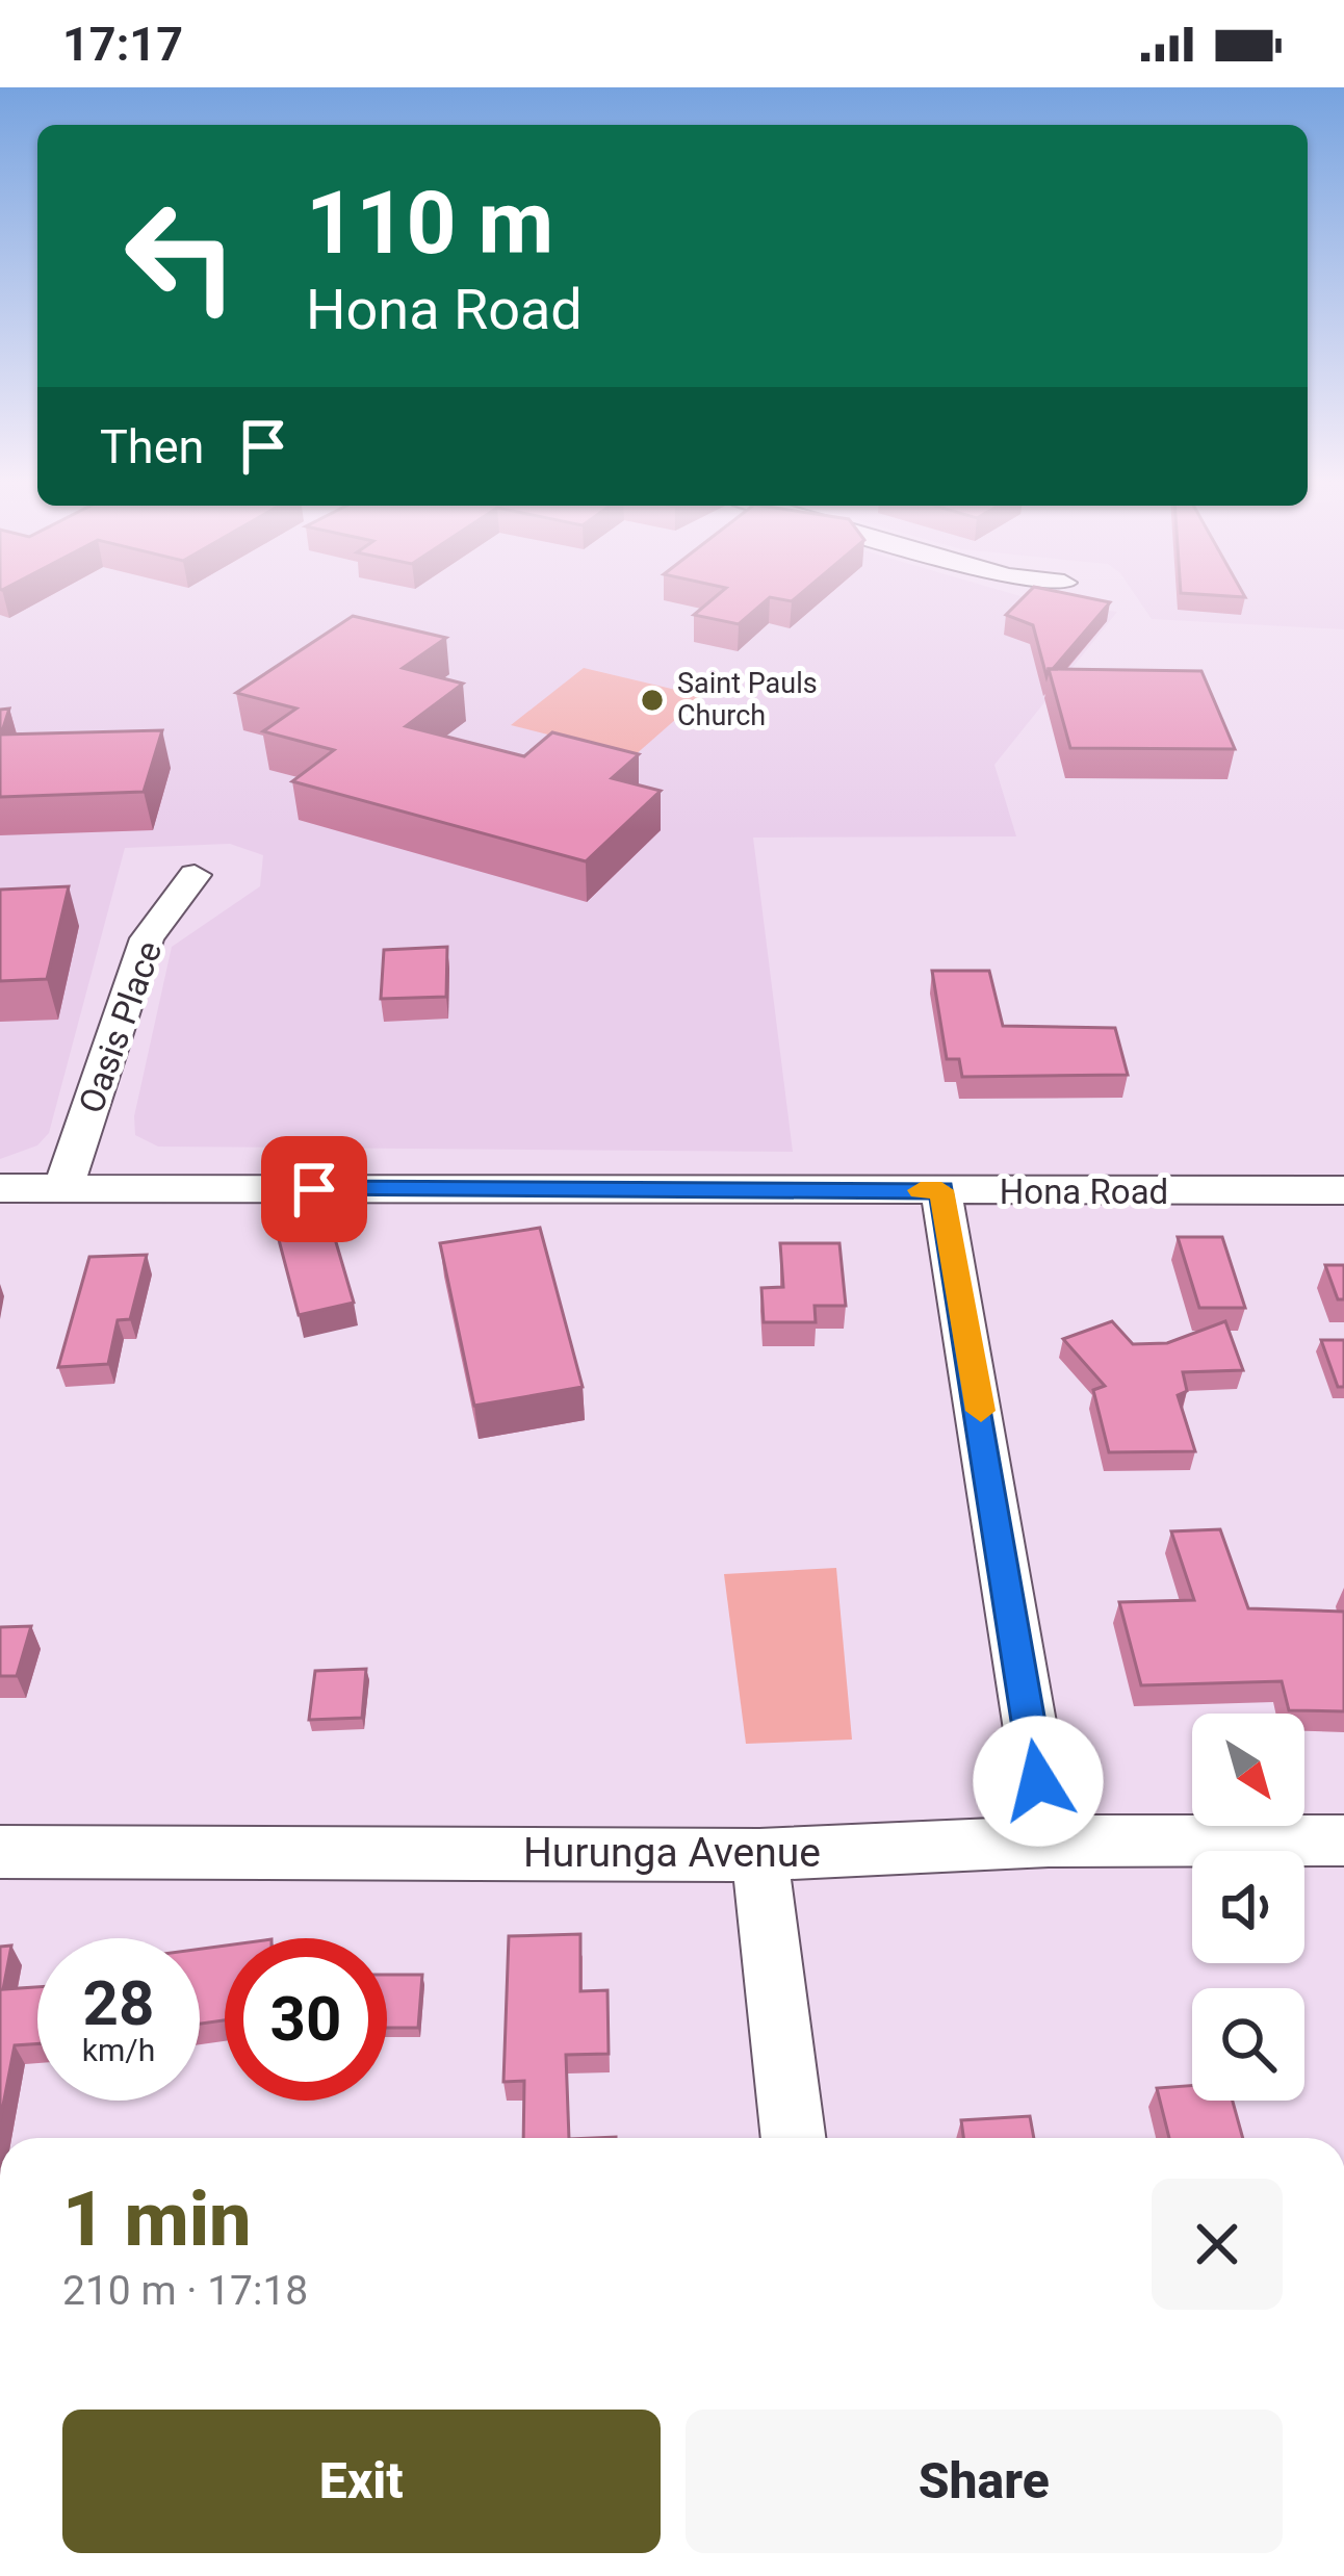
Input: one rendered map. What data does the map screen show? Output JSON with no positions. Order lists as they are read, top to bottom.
{
  "streets": {
    "street": ["Oasis Place", "Hona Road", "Hurunga Avenue"]
  },
  "crossings": [
    ["Oasis Place", "Hona Road"]
  ],
  "places": ["Saint Pauls Church"],
  "north": "bottom right",
  "page": {
    "status": "17:17",
    "turn": ["110 m", "Hona Road"],
    "then": "Then",
    "speed": "28 km/h",
    "limit": "30",
    "heading": ["1 min", "210 m · 17:18"],
    "buttons": ["Exit", "Share"]
  }
}
